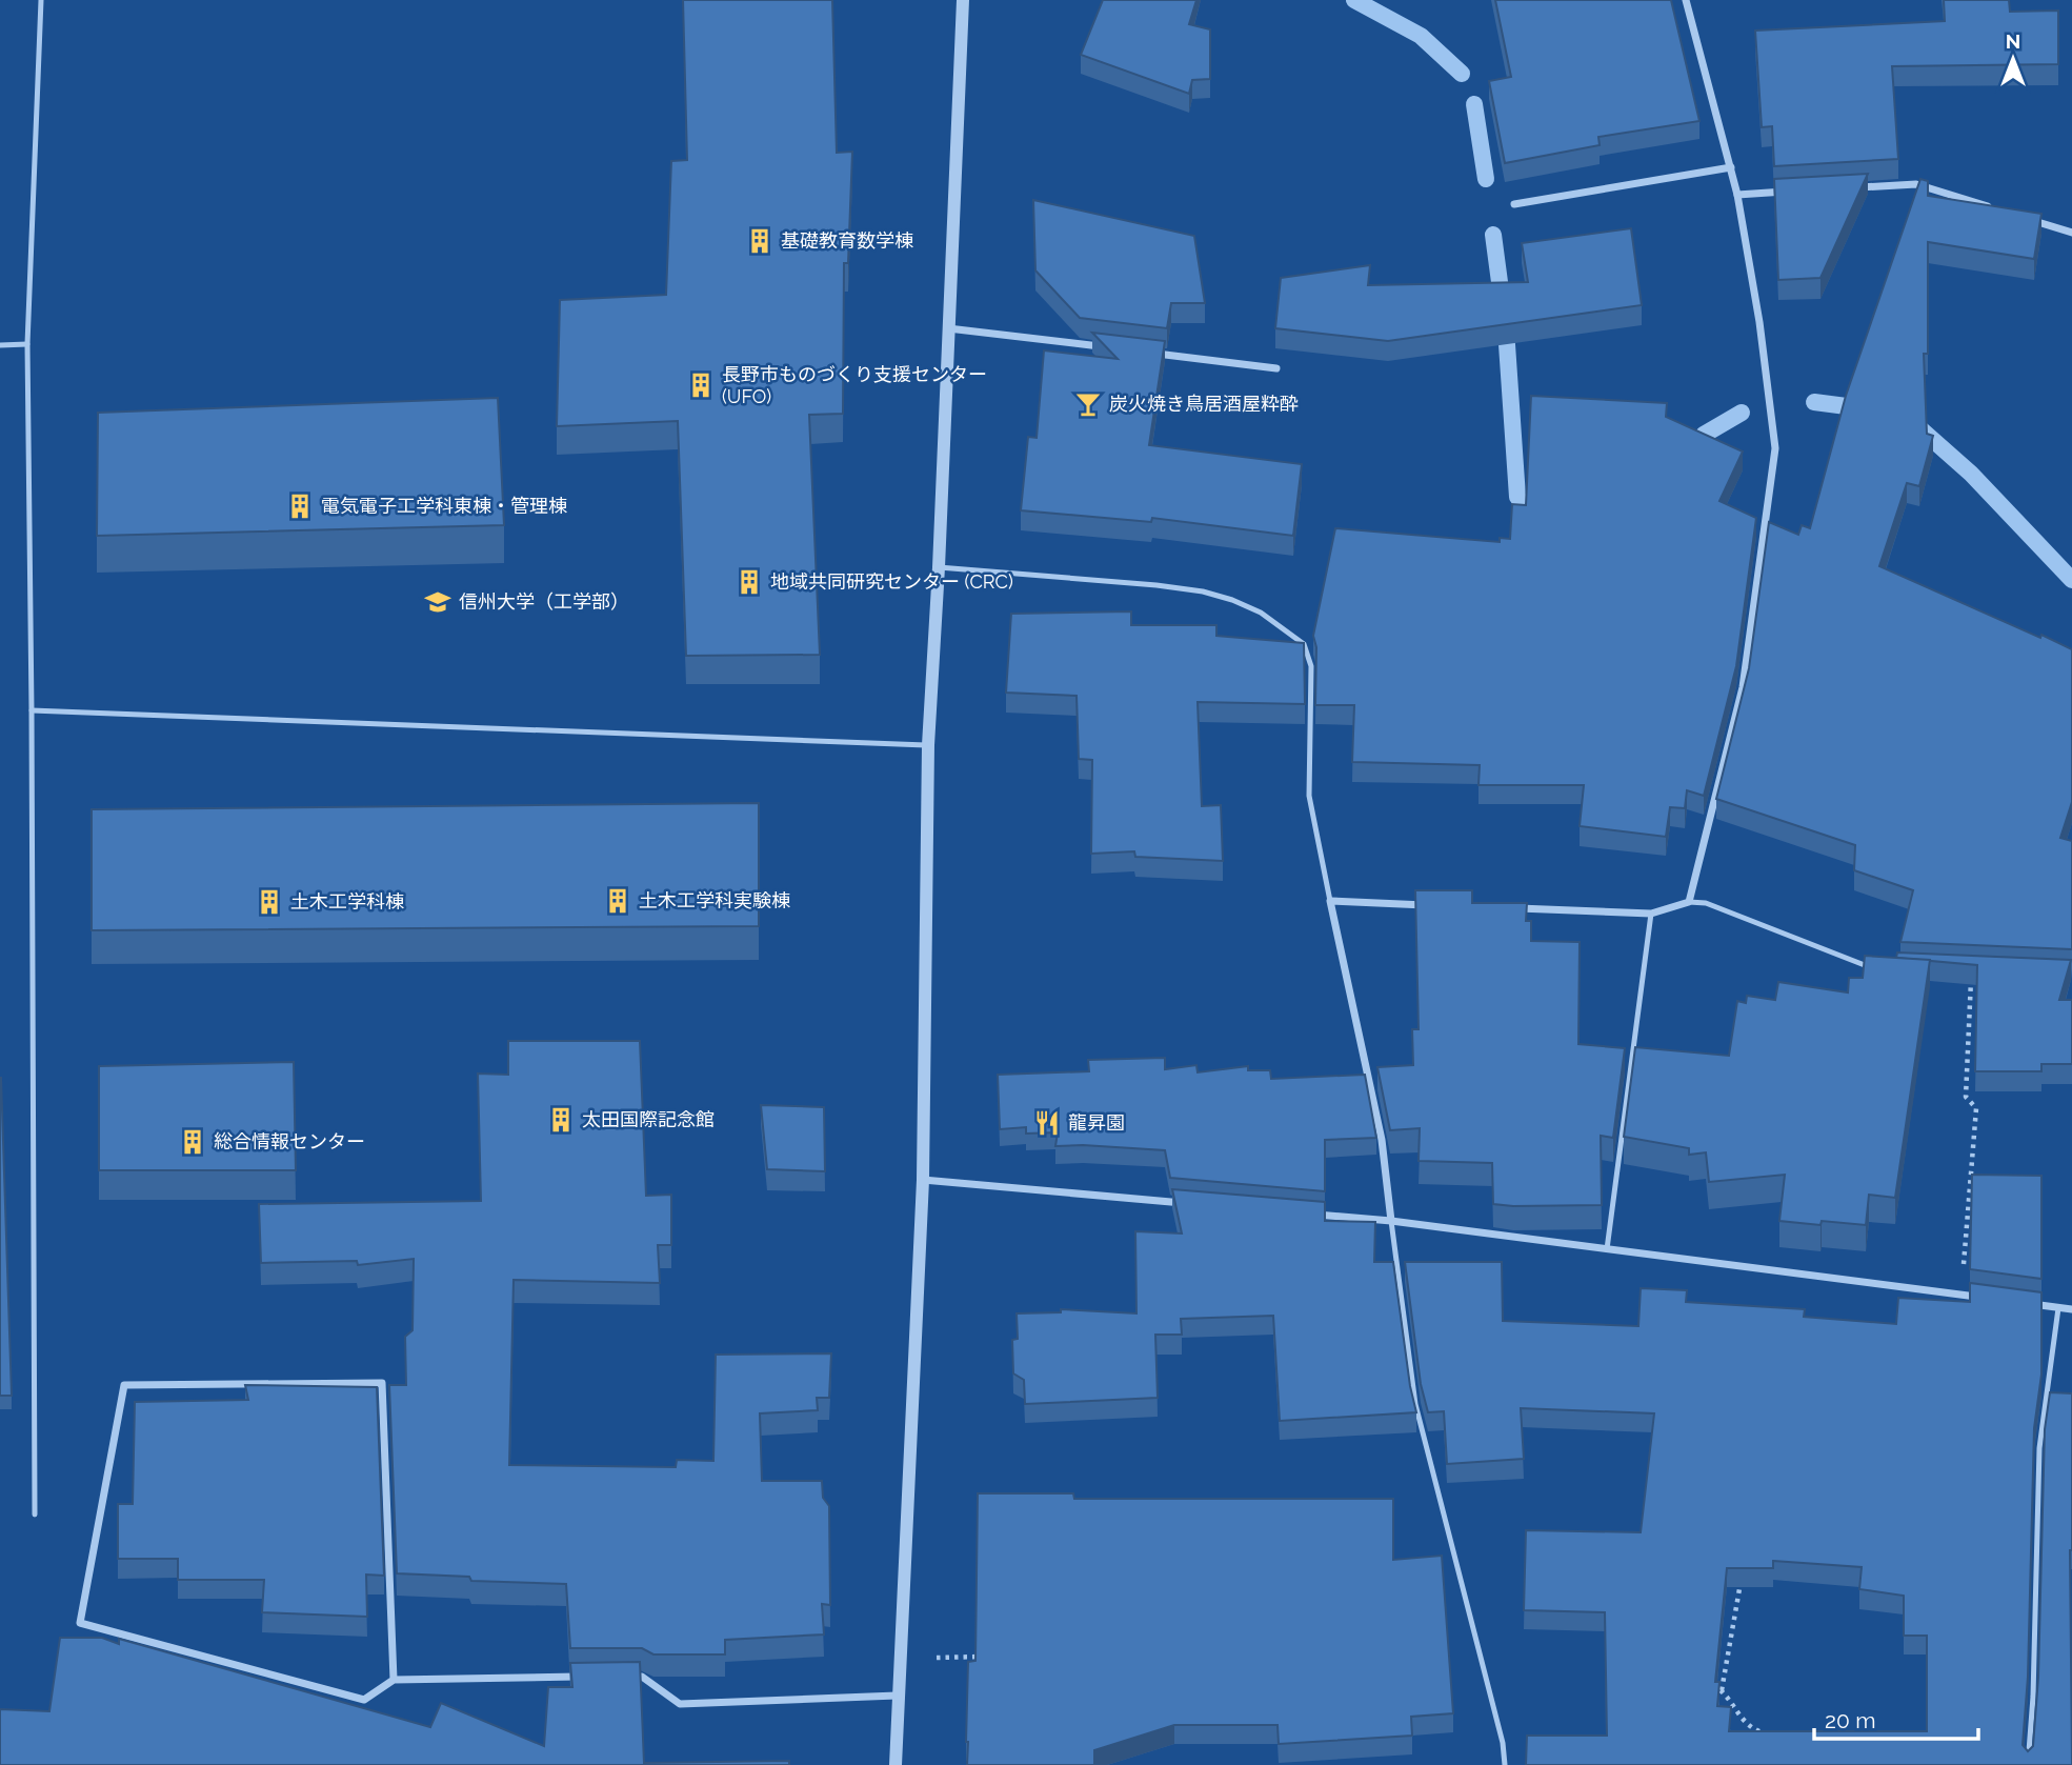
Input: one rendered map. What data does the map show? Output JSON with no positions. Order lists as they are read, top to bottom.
{
  "places": {
    "building": [
      "基礎教育数学棟",
      "長野市ものづくり支援センター (UFO)",
      "電気電子工学科東棟・管理棟",
      "地域共同研究センター (CRC)",
      "土木工学科実験棟",
      "土木工学科棟",
      "太田国際記念館",
      "総合情報センター"
    ],
    "bar": ["炭火焼き鳥居酒屋粋酔"],
    "school or university": ["信州大学（工学部）"],
    "restaurant": ["龍昇園"]
  },
  "scale_bar": "20 m",
  "north": "top"
}
